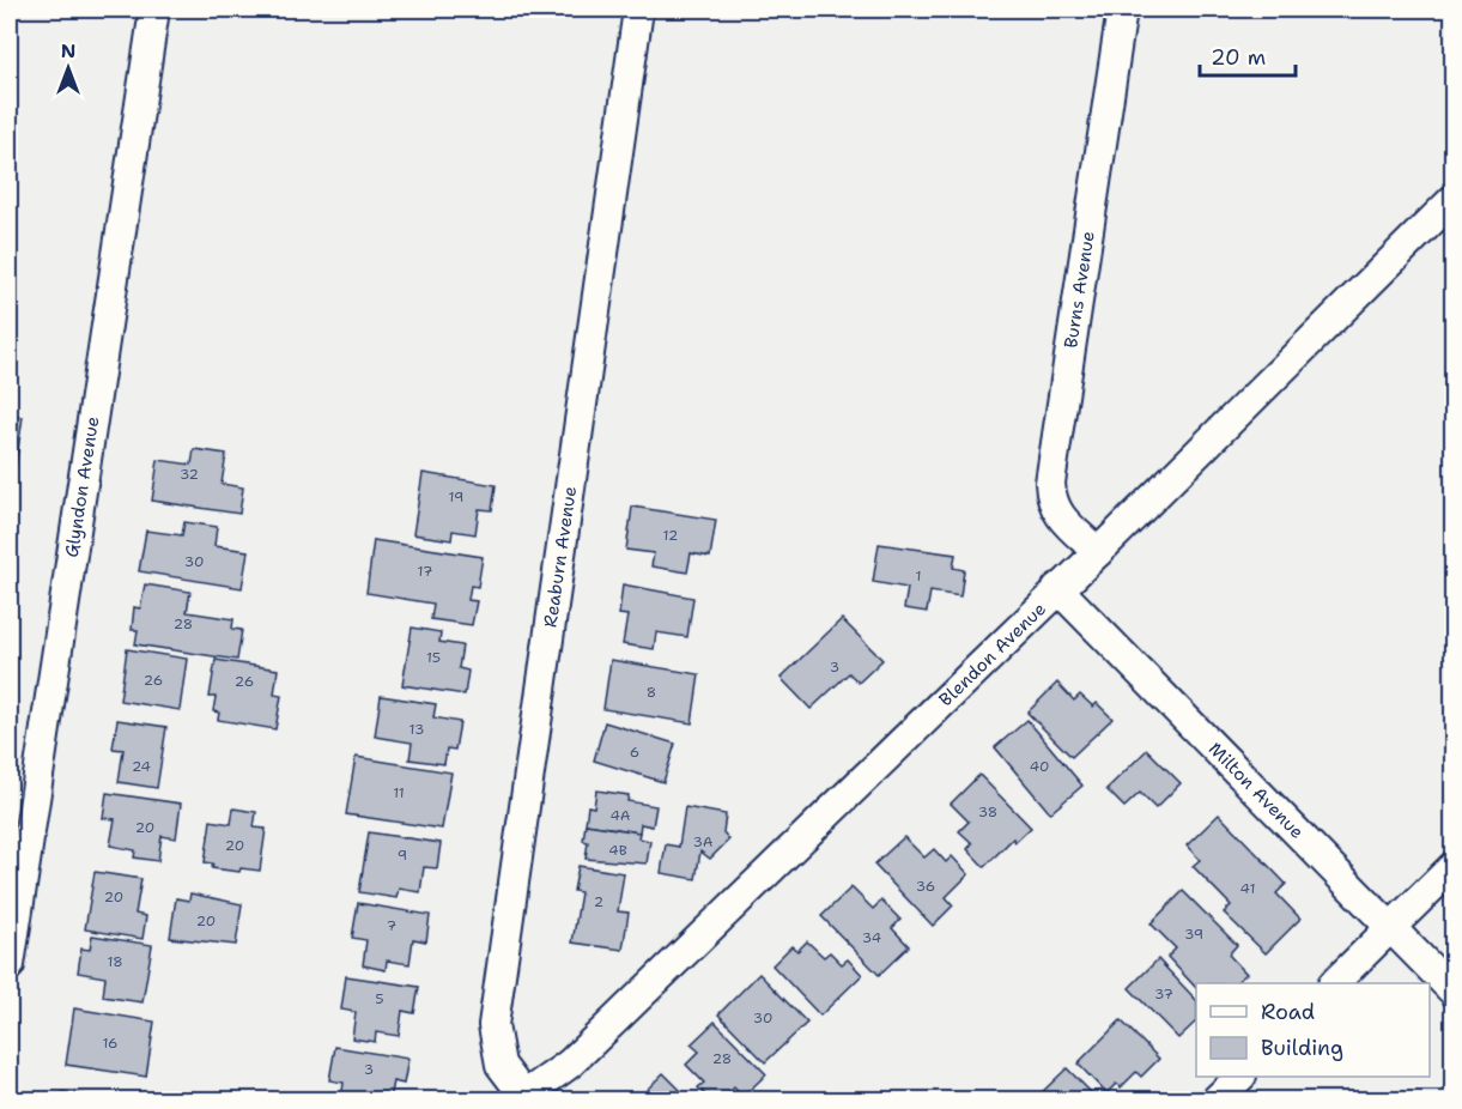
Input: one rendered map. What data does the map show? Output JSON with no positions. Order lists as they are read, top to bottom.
{
  "streets": {
    "street": [
      "Burns Avenue",
      "Glyndon Avenue",
      "Reaburn Avenue",
      "Blendon Avenue",
      "Milton Avenue"
    ]
  },
  "crossings": [
    ["Burns Avenue", "Blendon Avenue"],
    ["Reaburn Avenue", "Blendon Avenue"],
    ["Blendon Avenue", "Milton Avenue"]
  ],
  "house_numbers": [
    "32",
    "19",
    "12",
    "30",
    "17",
    "1",
    "28",
    "15",
    "3",
    "26",
    "26",
    "8",
    "13",
    "6",
    "24",
    "40",
    "11",
    "38",
    "4A",
    "20",
    "3A",
    "20",
    "4B",
    "9",
    "36",
    "41",
    "20",
    "2",
    "20",
    "7",
    "39",
    "34",
    "18",
    "37",
    "5",
    "30",
    "16",
    "28",
    "3"
  ],
  "legend": ["Road", "Building"],
  "scale_bar": "20 m",
  "north": "top"
}
